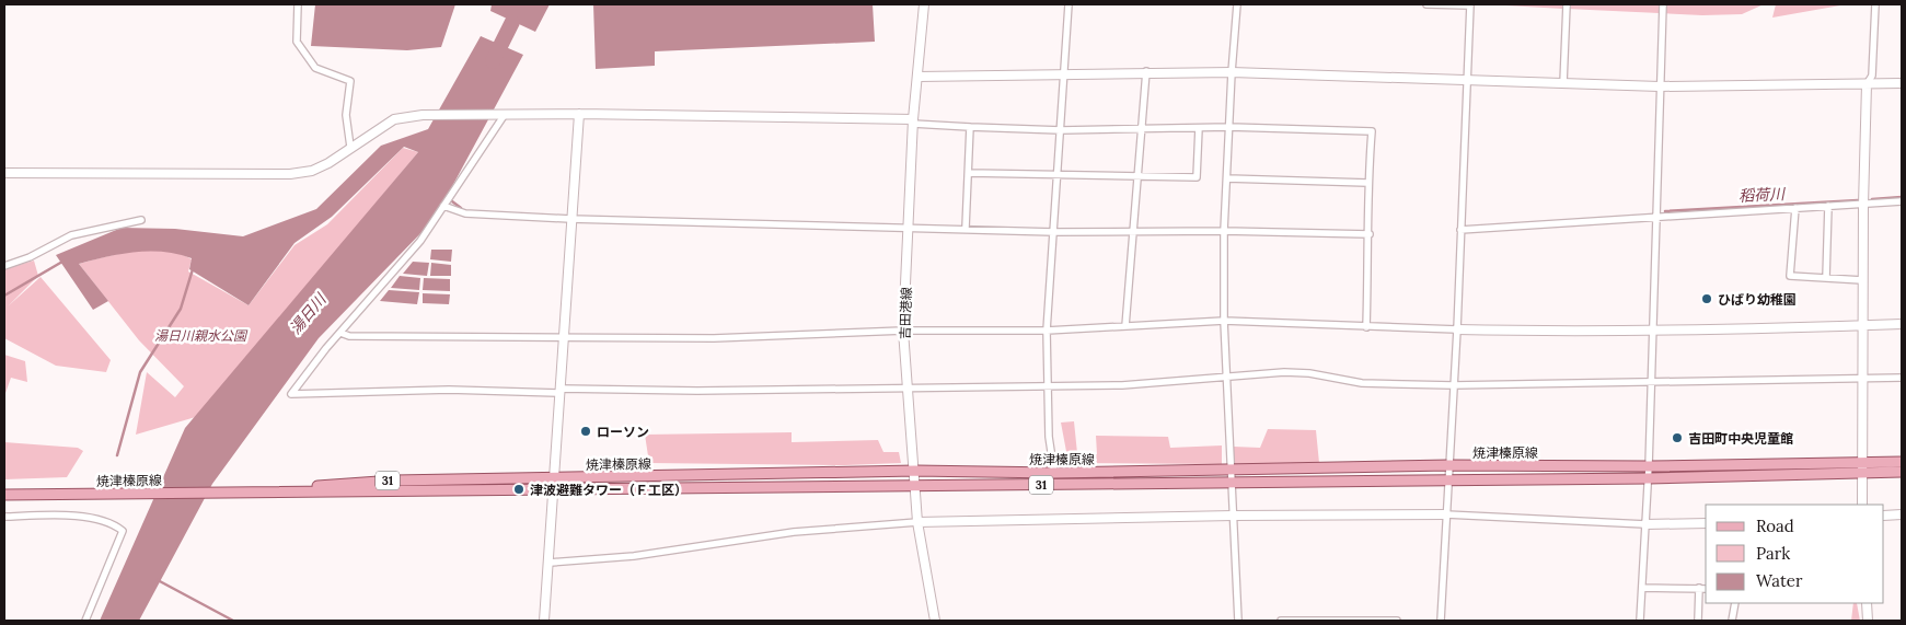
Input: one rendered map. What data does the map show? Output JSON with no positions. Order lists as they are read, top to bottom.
{
  "streets": {
    "main road": ["焼津榛原線", "31"],
    "street": ["吉田港線"]
  },
  "crossings": [
    ["吉田港線", "焼津榛原線"]
  ],
  "water": ["稻荷川", "湯日川"],
  "parks": ["湯日川親水公園"],
  "places": [
    "ひばり幼稚園",
    "ローソン",
    "吉田町中央児童館",
    "津波避難タワー（Ｆ工区）"
  ],
  "legend": ["Road", "Park", "Water"]
}
